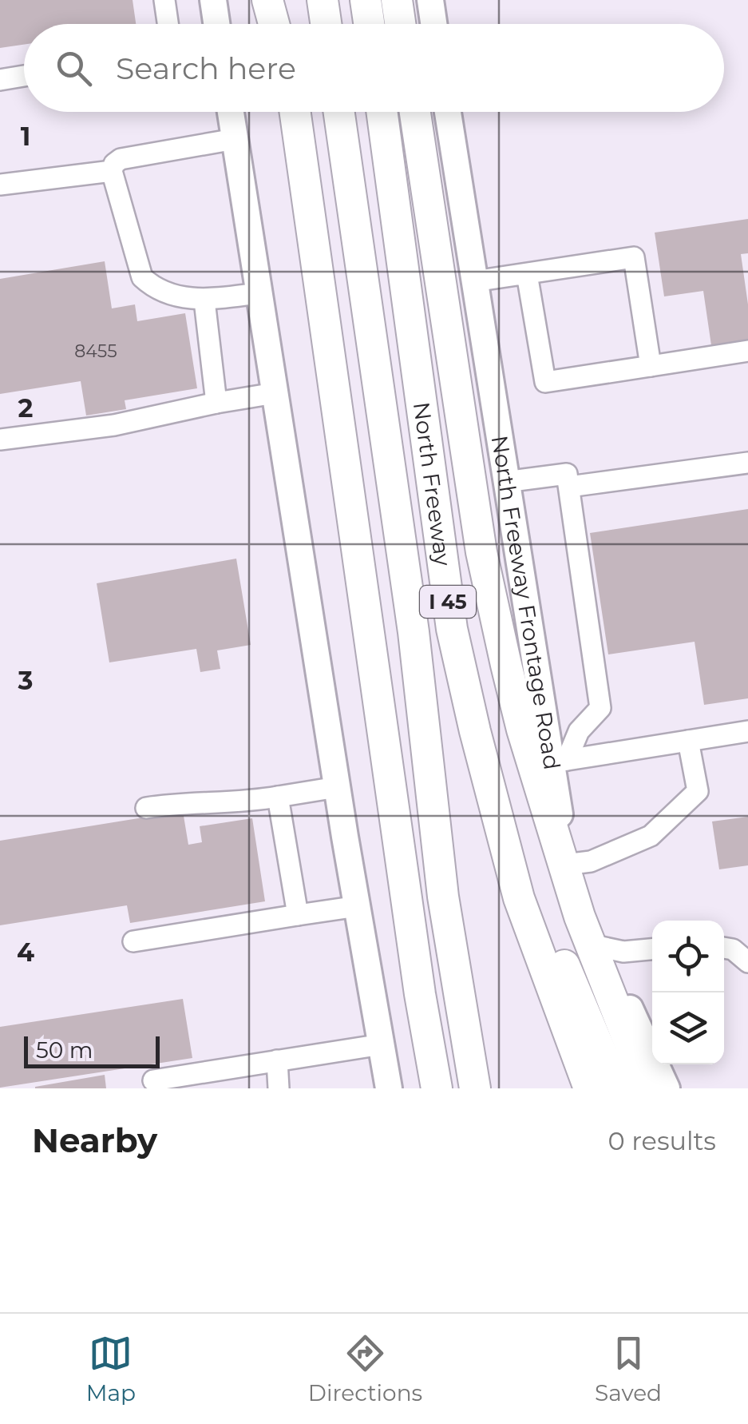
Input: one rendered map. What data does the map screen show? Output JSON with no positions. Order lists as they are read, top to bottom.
{
  "streets": {
    "highway": ["North Freeway", "I 45"],
    "main road": ["North Freeway Frontage Road"]
  },
  "house_numbers": ["8455"],
  "scale_bar": "50 m",
  "page": {
    "search": "Search here",
    "scale": "50 m",
    "heading": ["Nearby", "0 results"],
    "nav": ["Map", "Directions", "Saved"]
  },
  "grid": {
    "rows": [
      "1",
      "2",
      "3",
      "4"
    ]
  }
}
